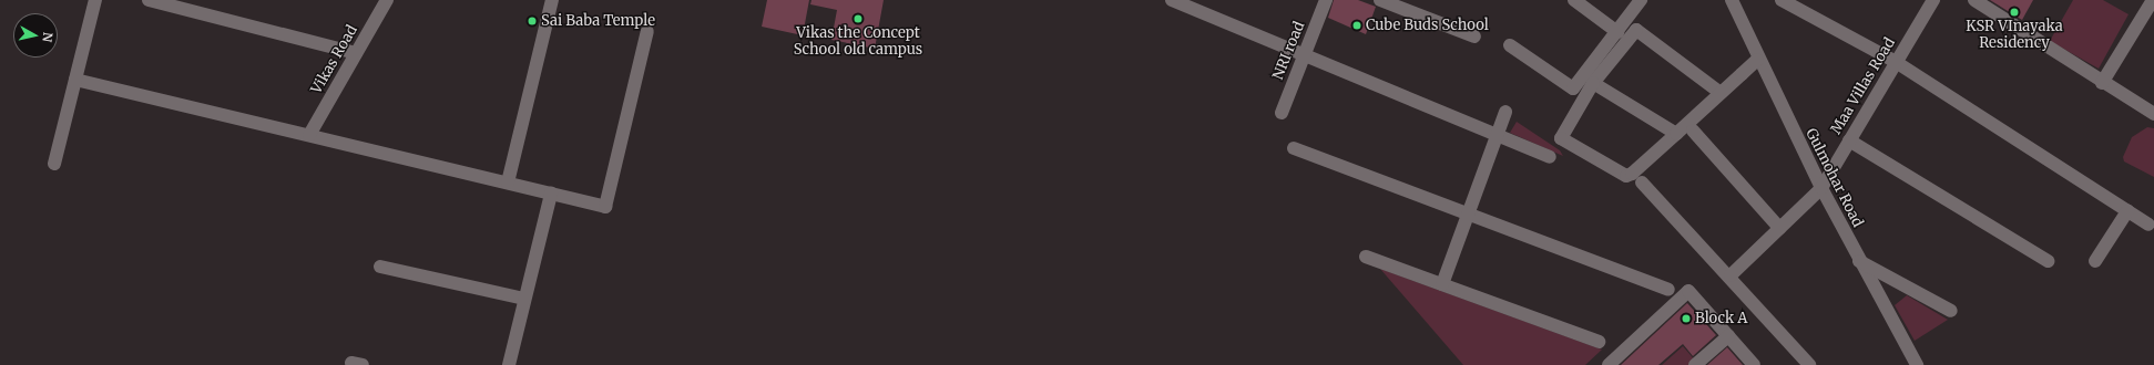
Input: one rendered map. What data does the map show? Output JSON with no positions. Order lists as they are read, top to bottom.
{
  "streets": {
    "street": [
      "NRI road",
      "Vikas Road",
      "Maa Villas Road",
      "Gulmohar Road"
    ]
  },
  "crossings": [
    ["Maa Villas Road", "Gulmohar Road"]
  ],
  "places": [
    "KSR VInayaka Residency",
    "Vikas the Concept School old campus",
    "Sai Baba Temple",
    "Cube Buds School",
    "Block A"
  ],
  "north": "right"
}
